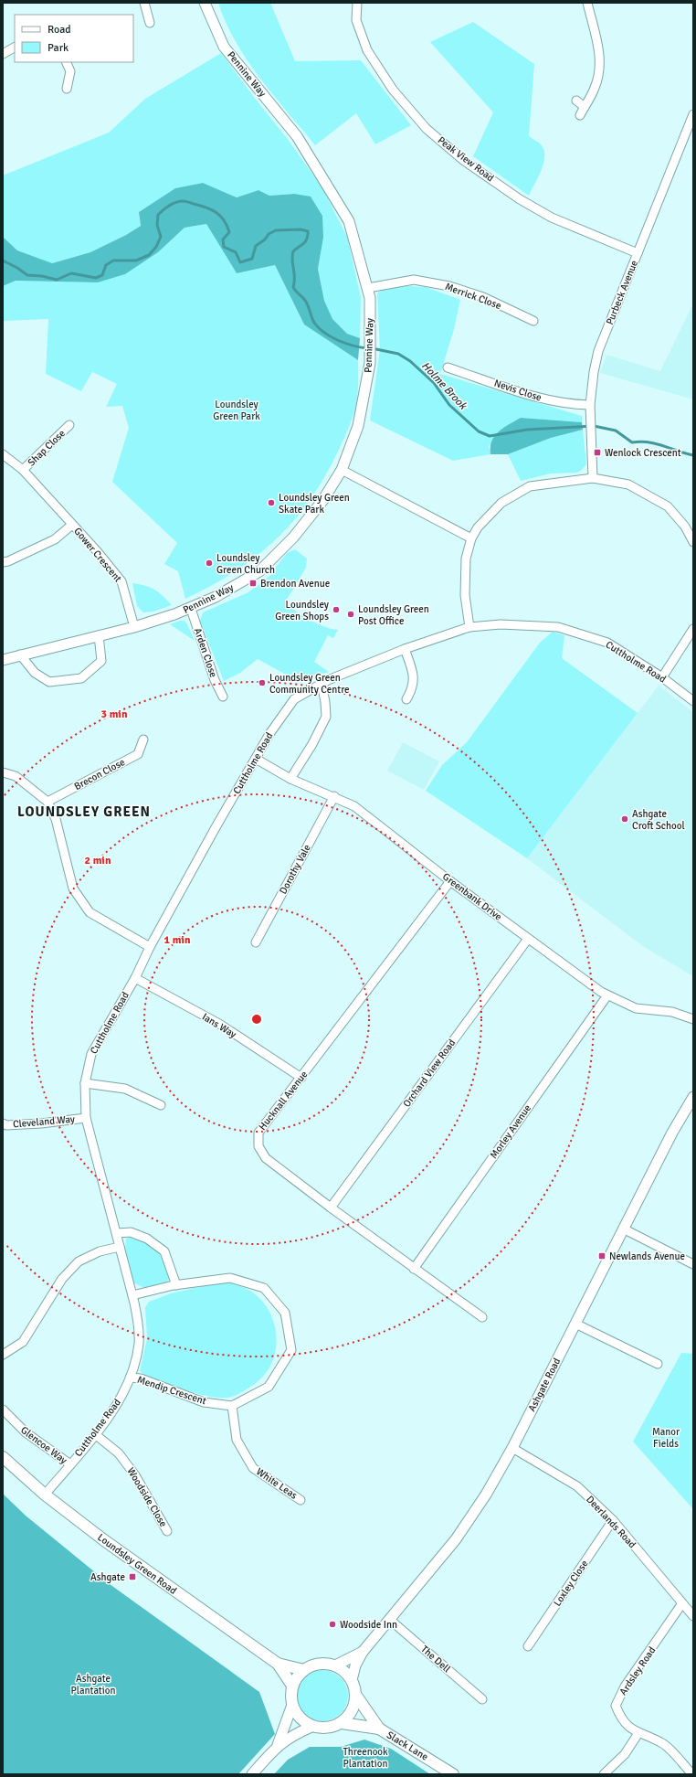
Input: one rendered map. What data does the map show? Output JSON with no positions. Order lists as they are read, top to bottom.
{
  "streets": {
    "main road": ["Loundsley Green Road", "Slack Lane"],
    "street": [
      "Pennine Way",
      "Peak View Road",
      "Purbeck Avenue",
      "Merrick Close",
      "Nevis Close",
      "Shap Close",
      "Gower Crescent",
      "Arden Close",
      "Cuttholme Road",
      "Brecon Close",
      "Dorothy Vale",
      "Greenbank Drive",
      "Ians Way",
      "Orchard View Road",
      "Hucknall Avenue",
      "Cleveland Way",
      "Morley Avenue",
      "Ashgate Road",
      "Mendip Crescent",
      "Glencoe Way",
      "White Leas",
      "Woodside Close",
      "Deerlands Road",
      "Loxley Close",
      "The Dell",
      "Ardsley Road"
    ]
  },
  "crossings": [
    ["Pennine Way", "Merrick Close"],
    ["Pennine Way", "Gower Crescent"],
    ["Pennine Way", "Arden Close"],
    ["Peak View Road", "Purbeck Avenue"],
    ["Purbeck Avenue", "Nevis Close"],
    ["Shap Close", "Gower Crescent"],
    ["Cuttholme Road", "Greenbank Drive"],
    ["Cuttholme Road", "Ians Way"],
    ["Cuttholme Road", "Cleveland Way"],
    ["Cuttholme Road", "Mendip Crescent"],
    ["Cuttholme Road", "Glencoe Way"],
    ["Cuttholme Road", "Woodside Close"],
    ["Cuttholme Road", "Loundsley Green Road"],
    ["Dorothy Vale", "Greenbank Drive"],
    ["Greenbank Drive", "Orchard View Road"],
    ["Greenbank Drive", "Hucknall Avenue"],
    ["Greenbank Drive", "Morley Avenue"],
    ["Ians Way", "Hucknall Avenue"],
    ["Orchard View Road", "Hucknall Avenue"],
    ["Hucknall Avenue", "Morley Avenue"],
    ["Ashgate Road", "Deerlands Road"],
    ["Ashgate Road", "Loundsley Green Road"],
    ["Ashgate Road", "The Dell"],
    ["Ashgate Road", "Slack Lane"],
    ["Mendip Crescent", "White Leas"],
    ["Deerlands Road", "Loxley Close"],
    ["Deerlands Road", "Ardsley Road"],
    ["Loundsley Green Road", "Slack Lane"]
  ],
  "districts": ["LOUNDSLEY GREEN"],
  "water": ["Holme Brook"],
  "parks": [
    "Loundsley Green Park",
    "Manor Fields",
    "Ashgate Plantation",
    "Threenook Plantation"
  ],
  "places": {
    "transit": [
      "Wenlock Crescent",
      "Brendon Avenue",
      "Newlands Avenue",
      "Ashgate"
    ],
    "other": [
      "Loundsley Green Skate Park",
      "Loundsley Green Church",
      "Loundsley Green Shops",
      "Loundsley Green Post Office",
      "Loundsley Green Community Centre",
      "Ashgate Croft School",
      "Woodside Inn"
    ]
  },
  "legend": ["Road", "Park"],
  "rings": ["3 min", "2 min", "1 min"]
}
